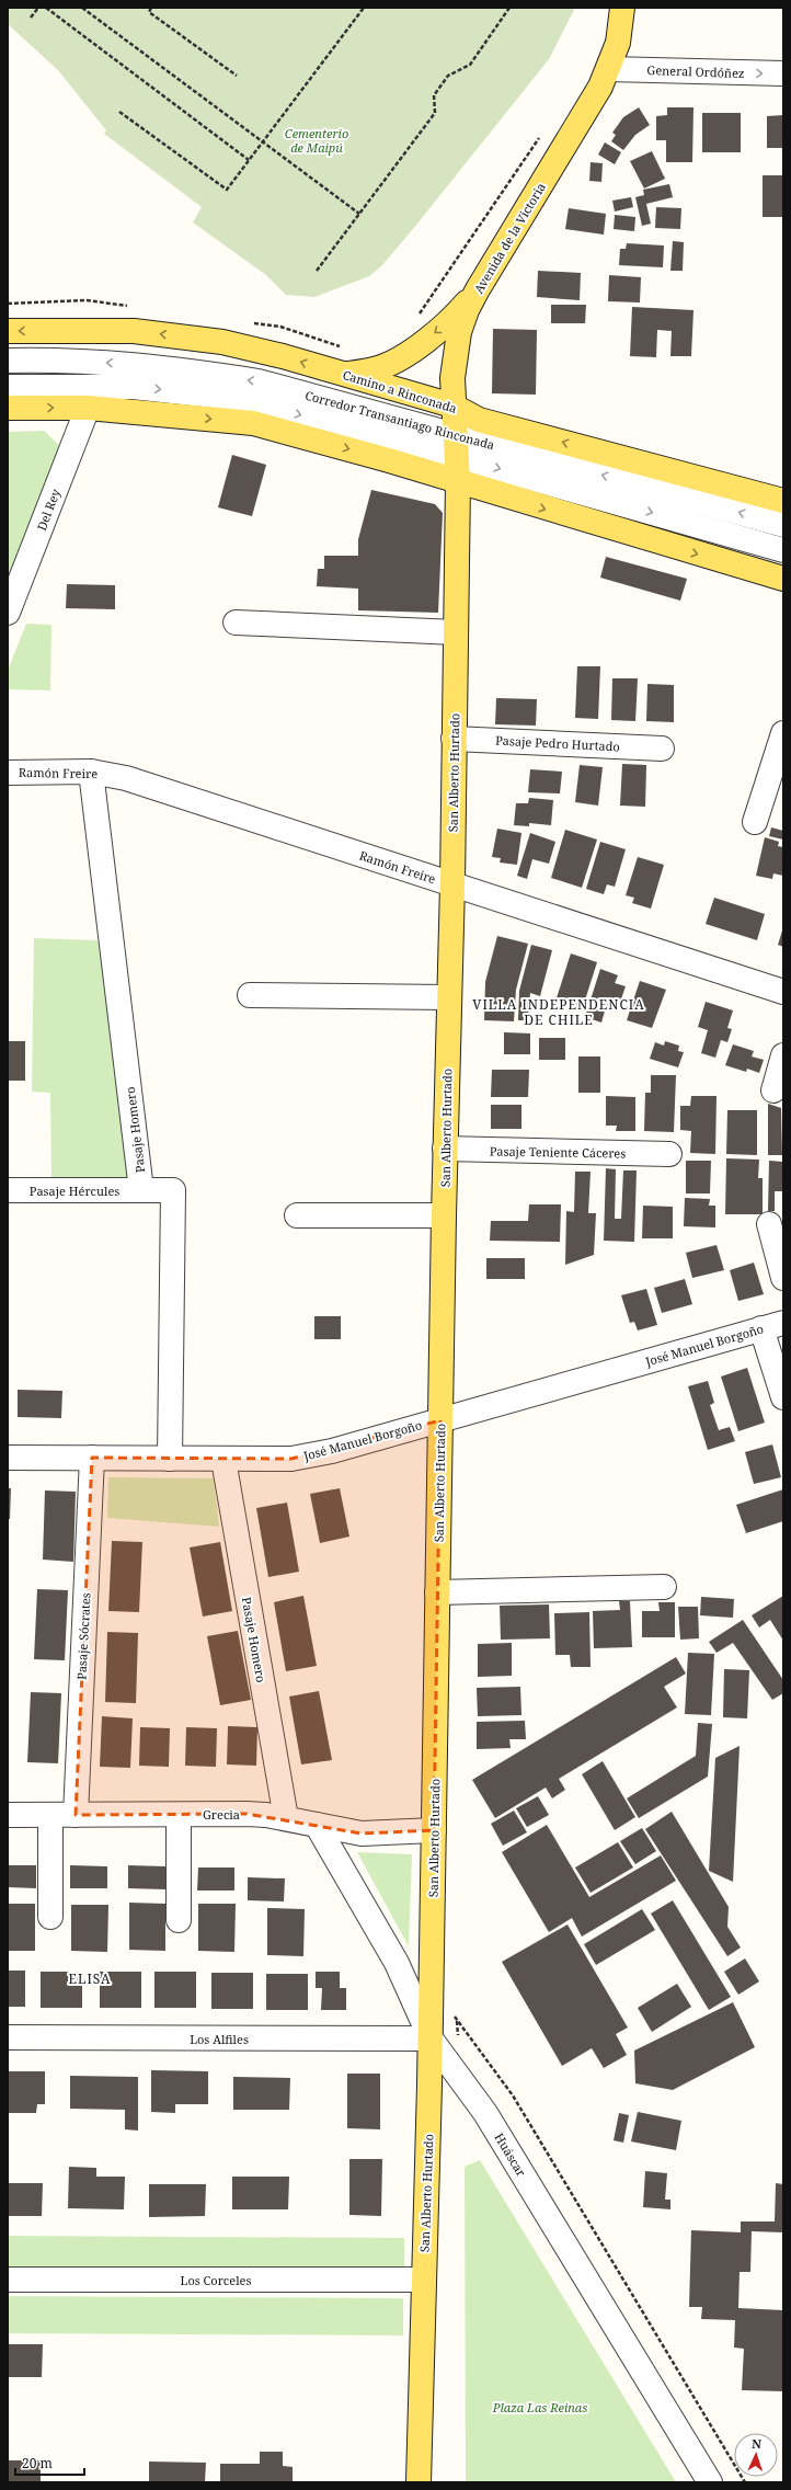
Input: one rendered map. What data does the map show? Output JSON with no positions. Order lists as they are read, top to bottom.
{
  "streets": {
    "main road": ["Avenida de la Victoria", "Camino a Rinconada", "San Alberto Hurtado"],
    "street": [
      "General Ordóñez",
      "Corredor Transantiago Rinconada",
      "Del Rey",
      "Pasaje Pedro Hurtado",
      "Ramón Freire",
      "Pasaje Homero",
      "Pasaje Teniente Cáceres",
      "Pasaje Hércules",
      "José Manuel Borgoño",
      "Pasaje Sócrates",
      "Grecia",
      "Los Alfiles",
      "Huáscar",
      "Los Corceles"
    ]
  },
  "crossings": [
    ["General Ordóñez", "Avenida de la Victoria"],
    ["Avenida de la Victoria", "Camino a Rinconada"],
    ["Avenida de la Victoria", "Corredor Transantiago Rinconada"],
    ["Avenida de la Victoria", "San Alberto Hurtado"],
    ["Pasaje Pedro Hurtado", "San Alberto Hurtado"],
    ["Ramón Freire", "San Alberto Hurtado"],
    ["Ramón Freire", "Pasaje Homero"],
    ["San Alberto Hurtado", "Pasaje Teniente Cáceres"],
    ["San Alberto Hurtado", "José Manuel Borgoño"],
    ["San Alberto Hurtado", "Grecia"],
    ["San Alberto Hurtado", "Los Alfiles"],
    ["San Alberto Hurtado", "Huáscar"],
    ["San Alberto Hurtado", "Los Corceles"],
    ["Pasaje Homero", "Pasaje Hércules"],
    ["Pasaje Homero", "José Manuel Borgoño"],
    ["Pasaje Homero", "Grecia"],
    ["José Manuel Borgoño", "Pasaje Sócrates"],
    ["Pasaje Sócrates", "Grecia"],
    ["Grecia", "Huáscar"],
    ["Los Alfiles", "Huáscar"]
  ],
  "one_way": ["General Ordóñez"],
  "districts": ["VILLA INDEPENDENCIA DE CHILE", "ELISA"],
  "parks": ["Cementerio de Maipú", "Plaza Las Reinas"],
  "scale_bar": "20 m",
  "north": "top"
}
